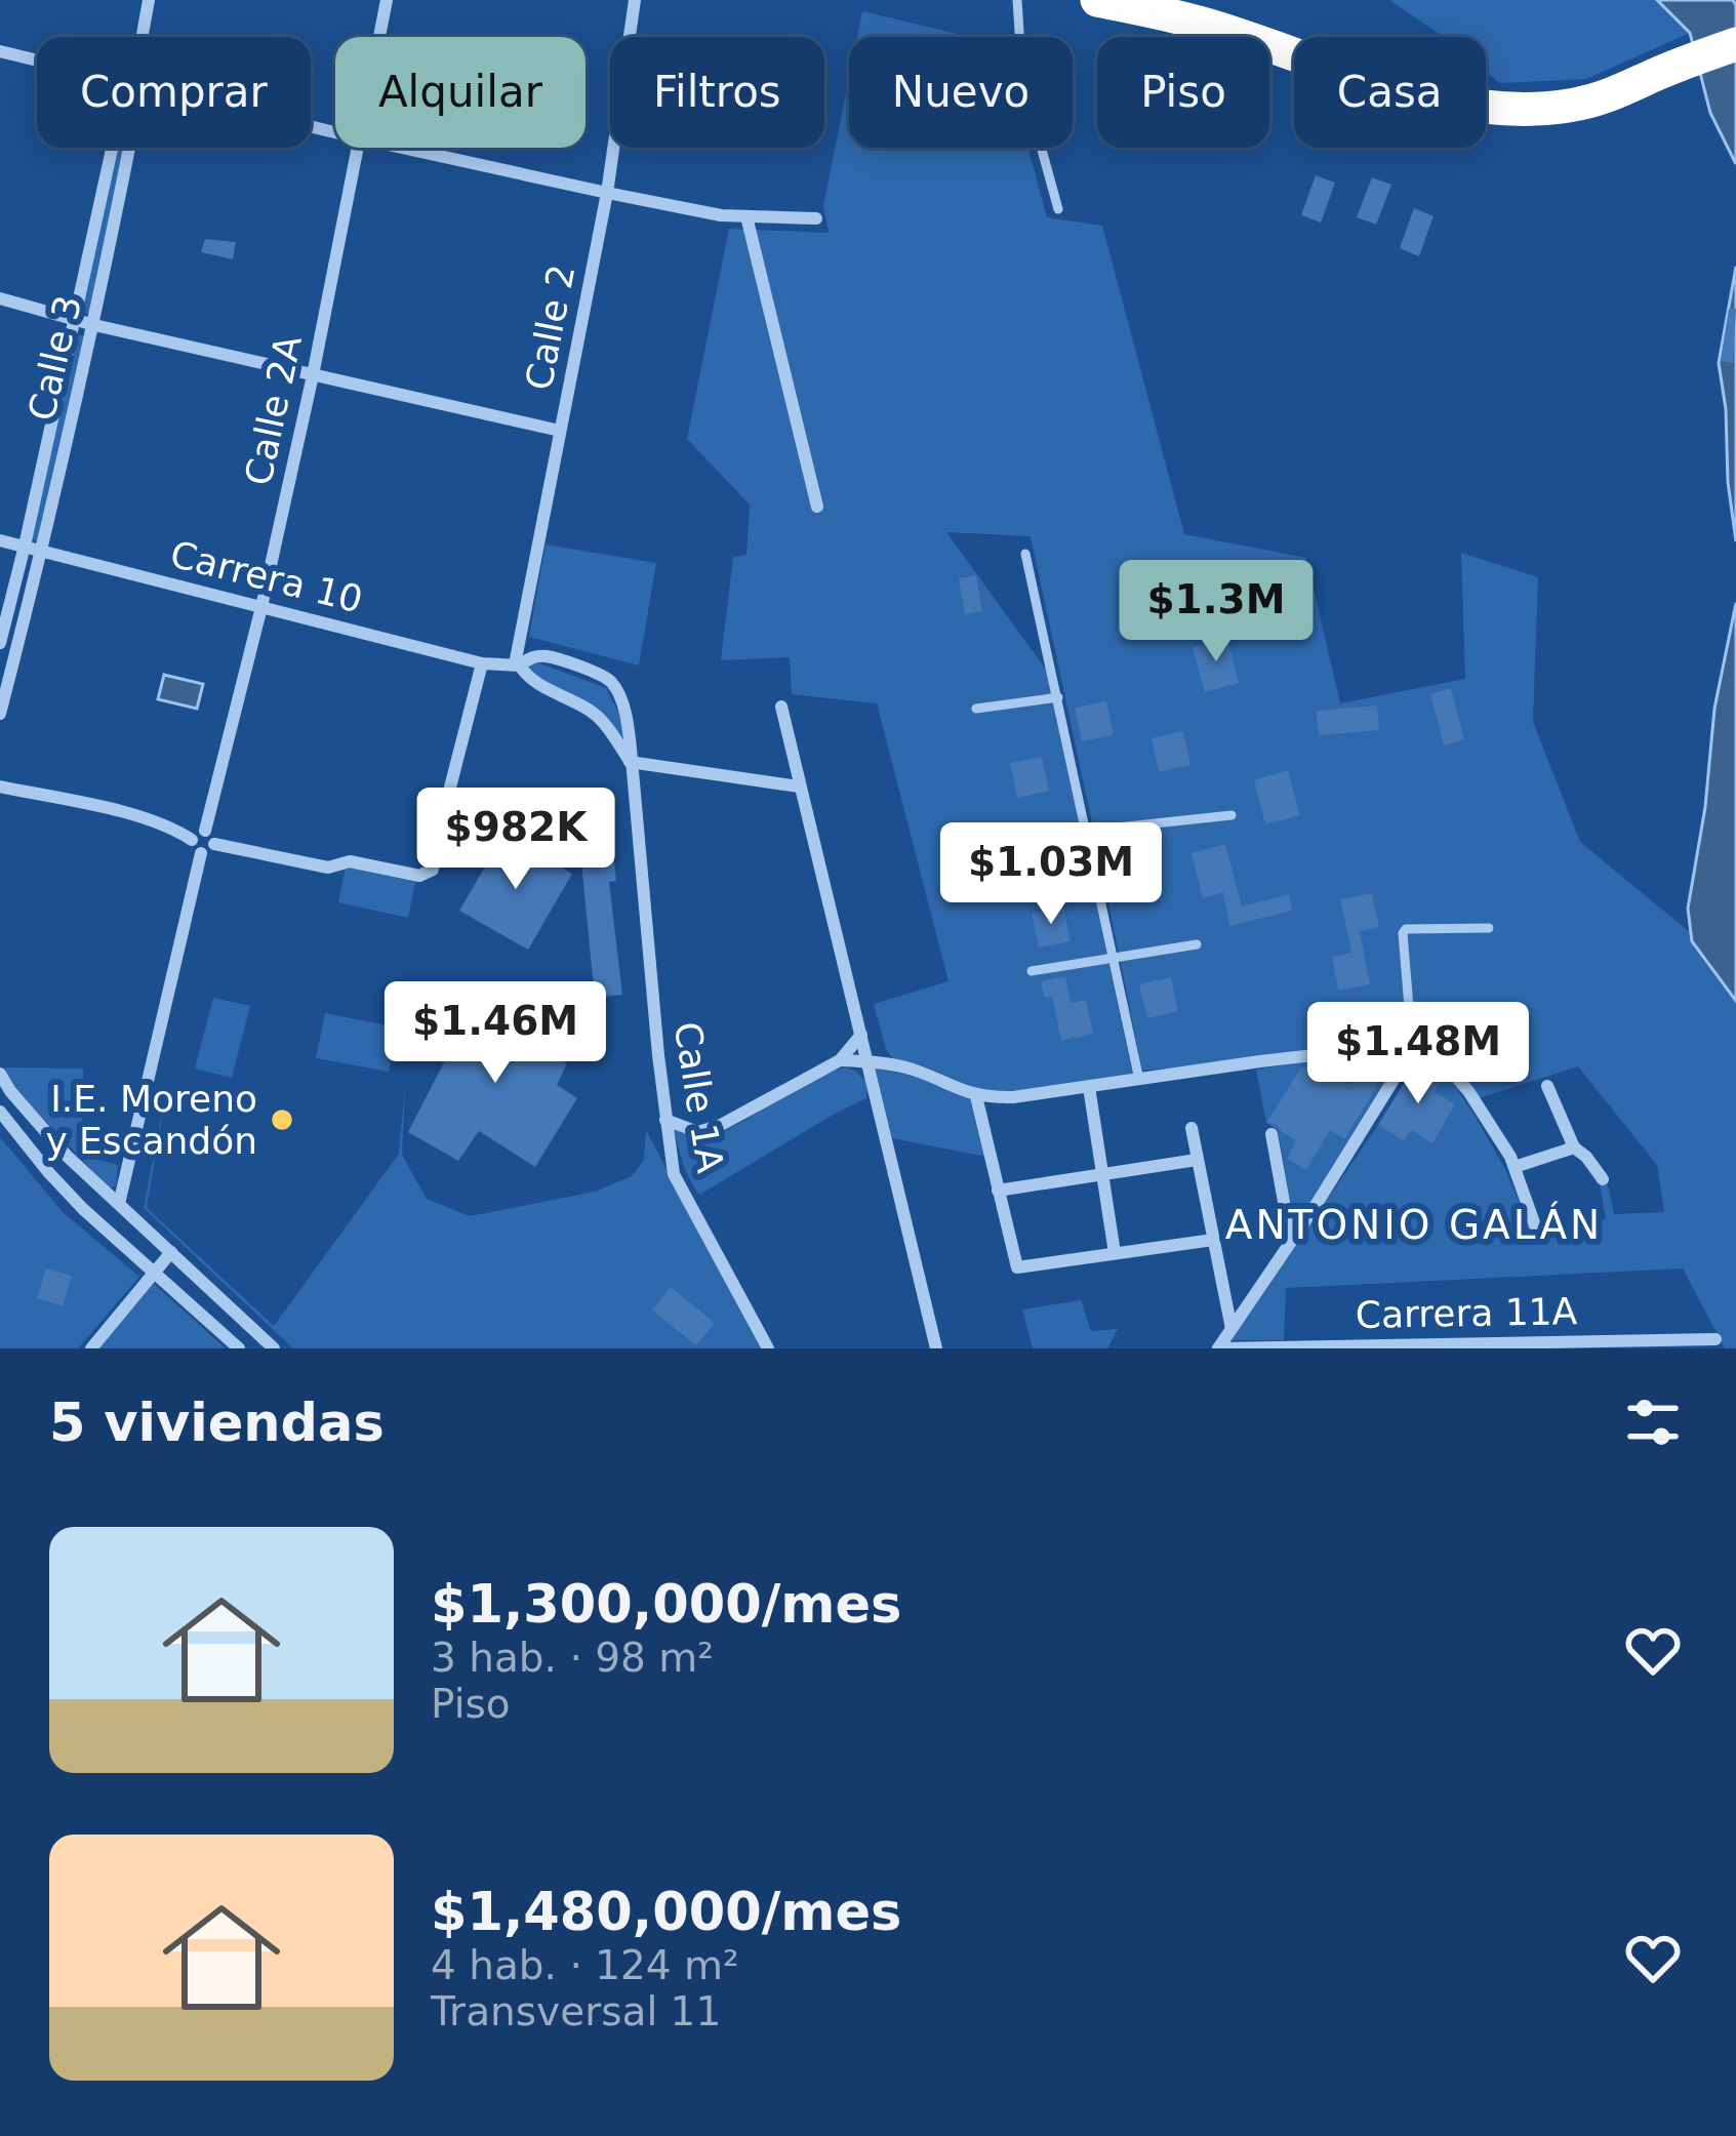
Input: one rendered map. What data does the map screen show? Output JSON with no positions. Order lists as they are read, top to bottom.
{
  "streets": {
    "street": [
      "Calle 2",
      "Calle 3",
      "Calle 2A",
      "Carrera 10",
      "Calle 1A",
      "Carrera 11A"
    ]
  },
  "crossings": [
    ["Calle 2", "Carrera 10"],
    ["Calle 3", "Carrera 10"],
    ["Calle 2A", "Carrera 10"],
    ["Carrera 10", "Calle 1A"]
  ],
  "districts": ["ANTONIO GALÁN"],
  "places": ["I.E. Moreno y Escandón"],
  "page": {
    "chip": [
      "Comprar",
      "Alquilar",
      "Filtros",
      "Nuevo",
      "Piso",
      "Casa"
    ],
    "price": [
      "$1.3M",
      "$982K",
      "$1.03M",
      "$1.46M",
      "$1.48M"
    ],
    "heading": "5 viviendas",
    "list": [
      {
        "name": "$1,300,000/mes",
        "note": "3 hab. · 98 m² · Piso"
      },
      {
        "name": "$1,480,000/mes",
        "note": "4 hab. · 124 m² · Transversal 11"
      }
    ]
  }
}
